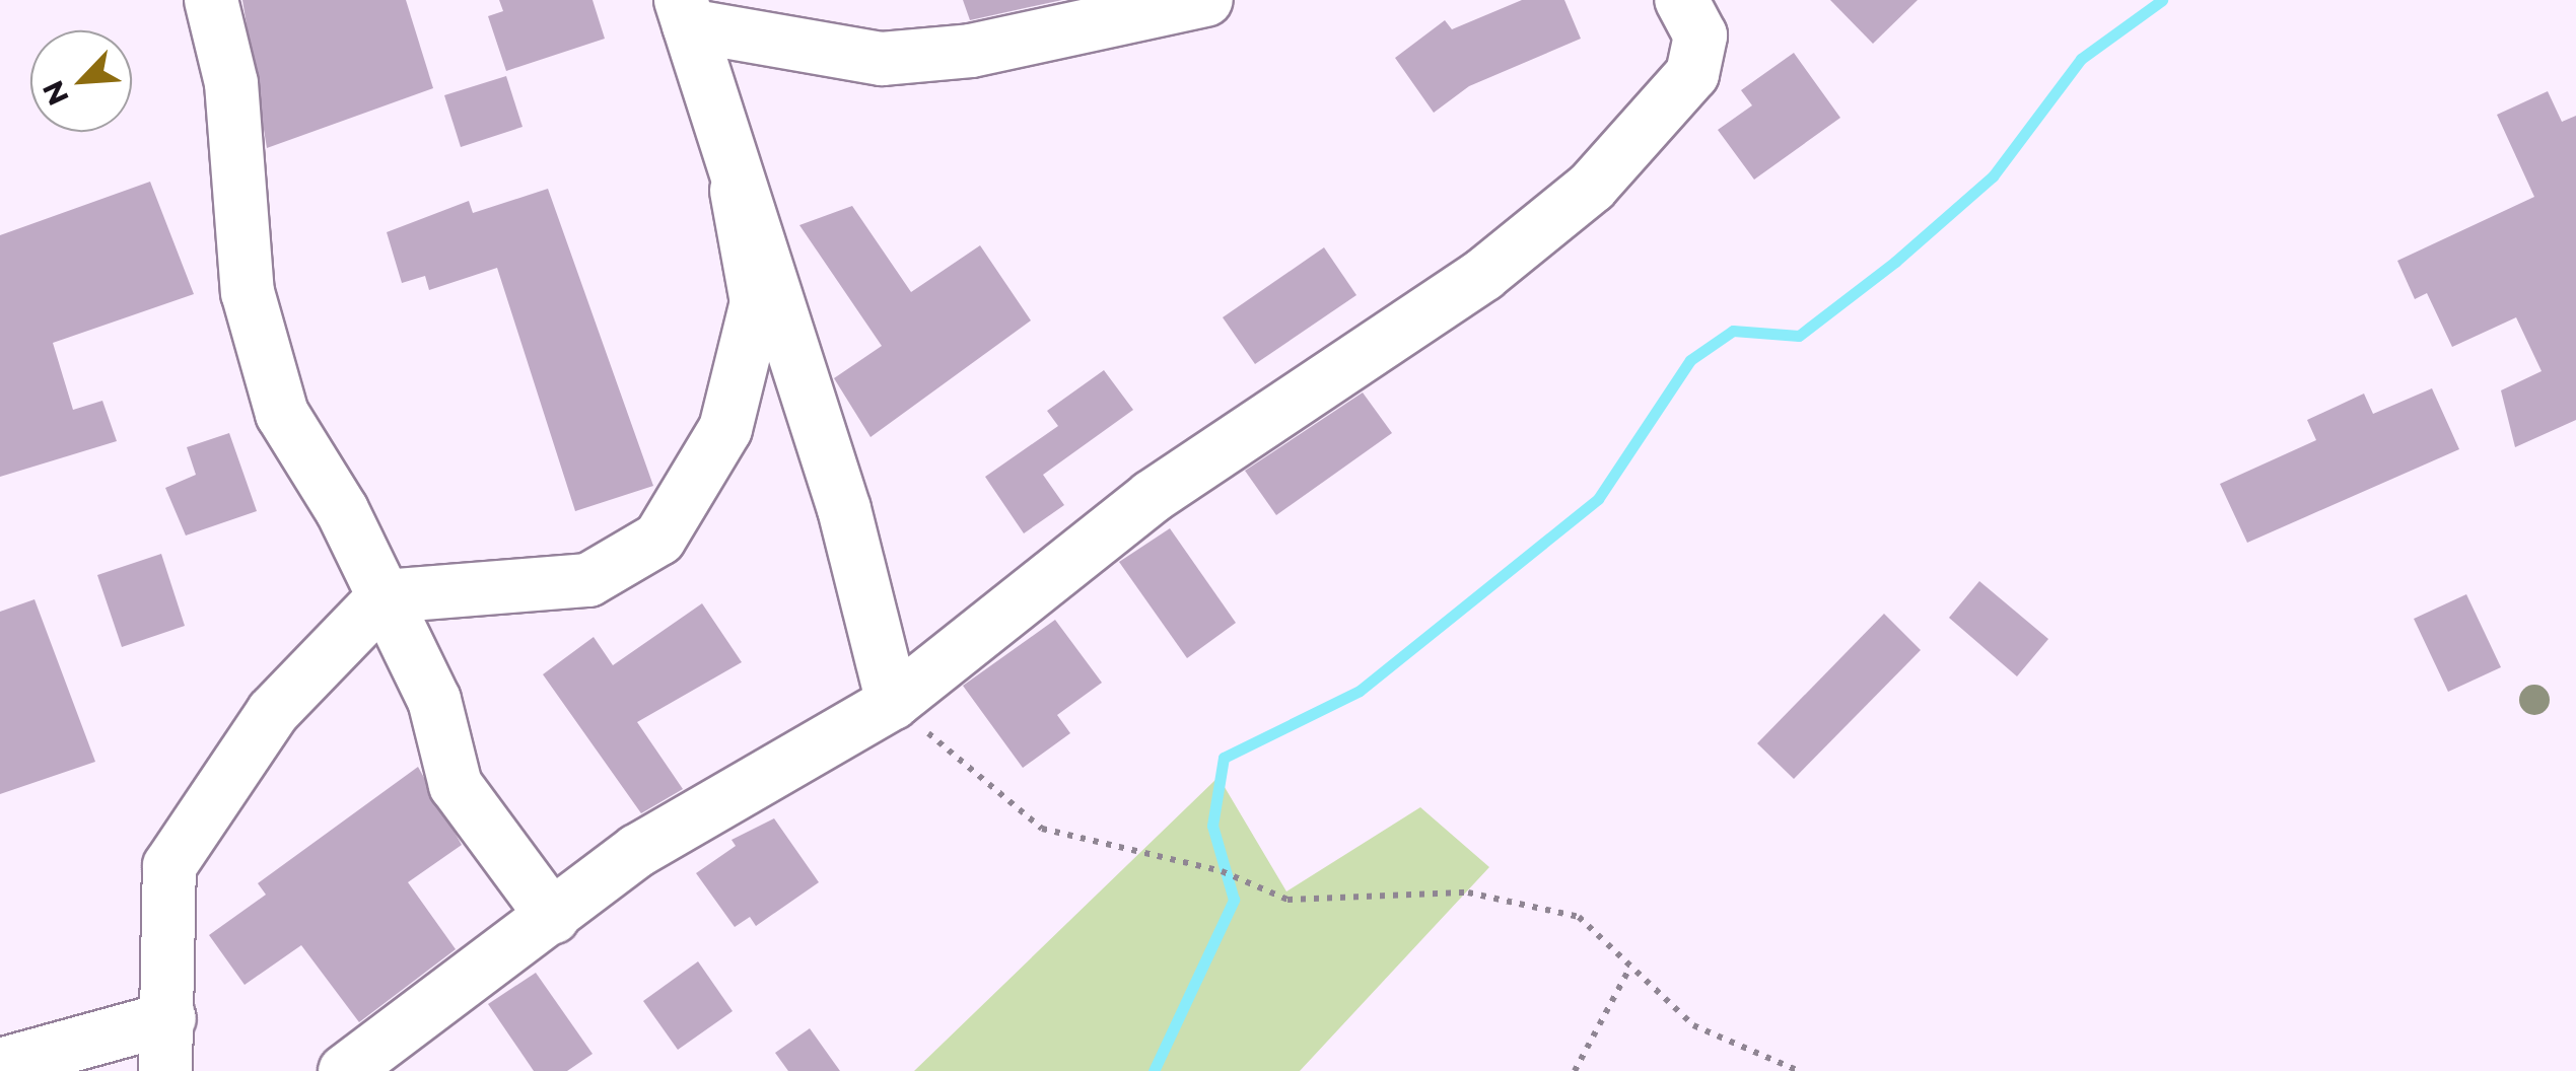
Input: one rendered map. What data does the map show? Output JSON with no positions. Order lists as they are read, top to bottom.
{
  "north": "bottom left"
}
